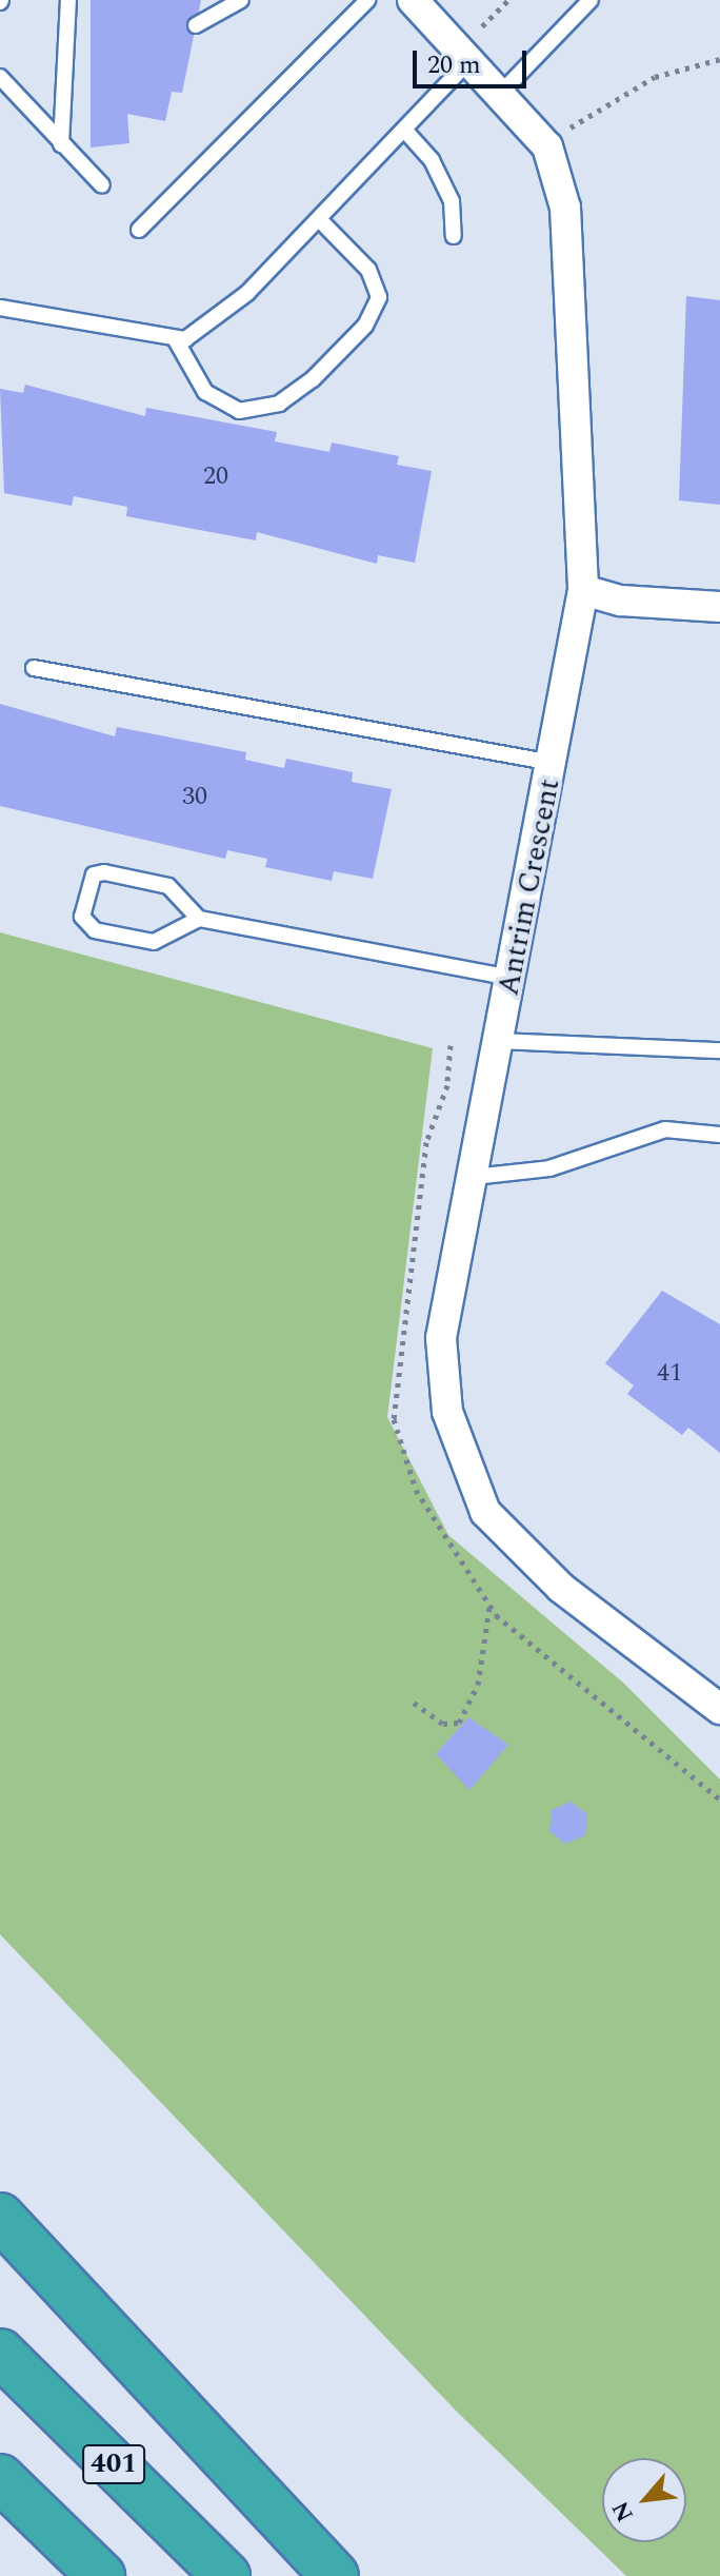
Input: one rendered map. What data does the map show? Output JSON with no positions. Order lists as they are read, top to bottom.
{
  "streets": {
    "highway": ["401"],
    "street": ["Antrim Crescent"]
  },
  "house_numbers": ["20", "30", "41"],
  "scale_bar": "20 m",
  "north": "bottom left"
}
